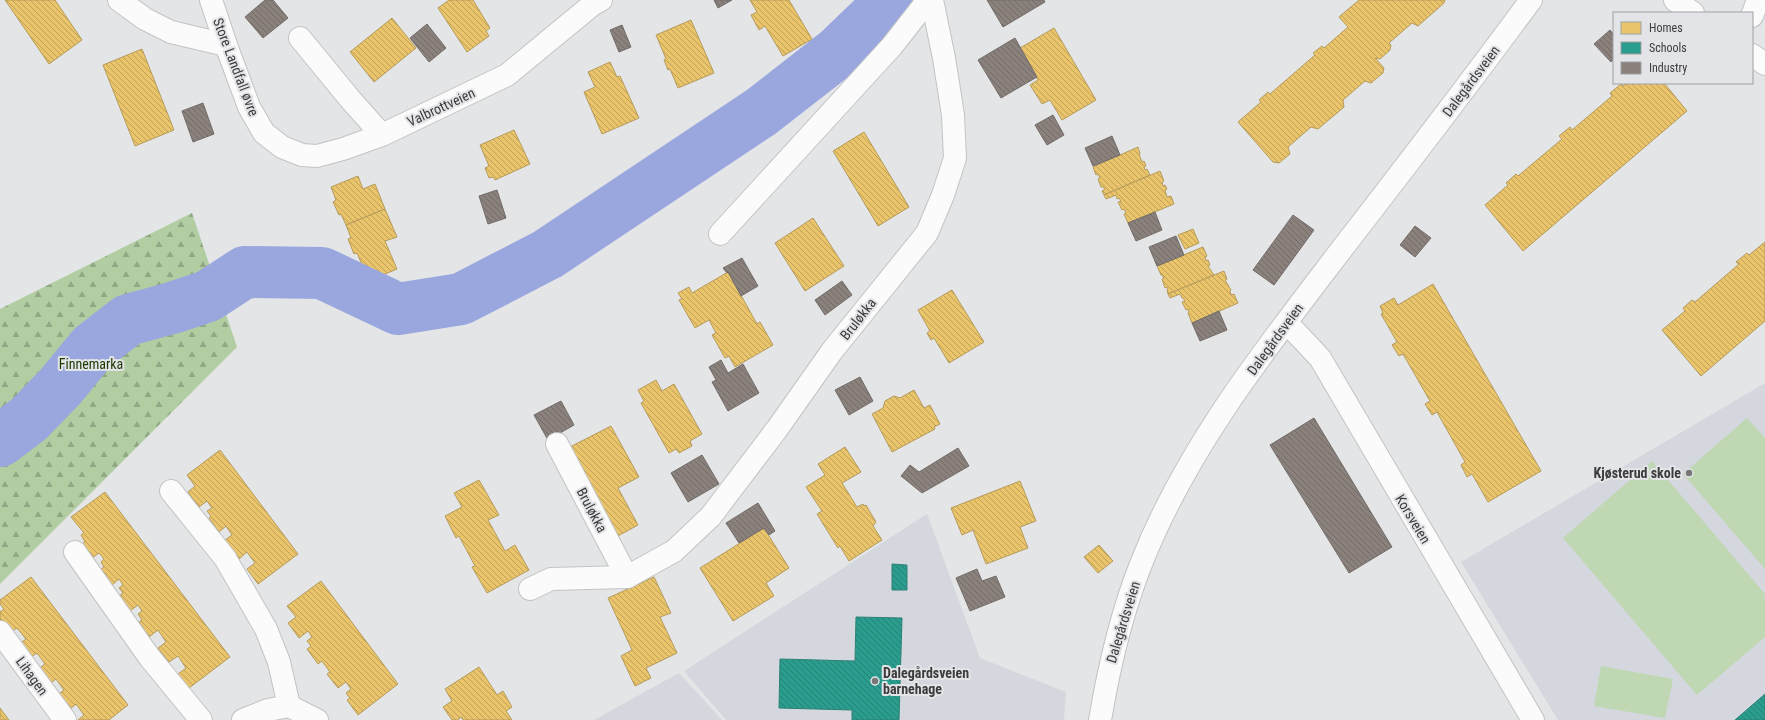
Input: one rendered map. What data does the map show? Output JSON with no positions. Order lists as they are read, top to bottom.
{
  "streets": {
    "street": [
      "Store Landfall øvre",
      "Dalegårdsveien",
      "Valbrottveien",
      "Bruløkka",
      "Korsveien",
      "Lihagen"
    ]
  },
  "crossings": [
    ["Store Landfall øvre", "Valbrottveien"],
    ["Dalegårdsveien", "Korsveien"]
  ],
  "parks": ["Finnemarka"],
  "places": ["Kjøsterud skole", "Dalegårdsveien barnehage"],
  "legend": ["Homes", "Schools", "Industry"]
}
